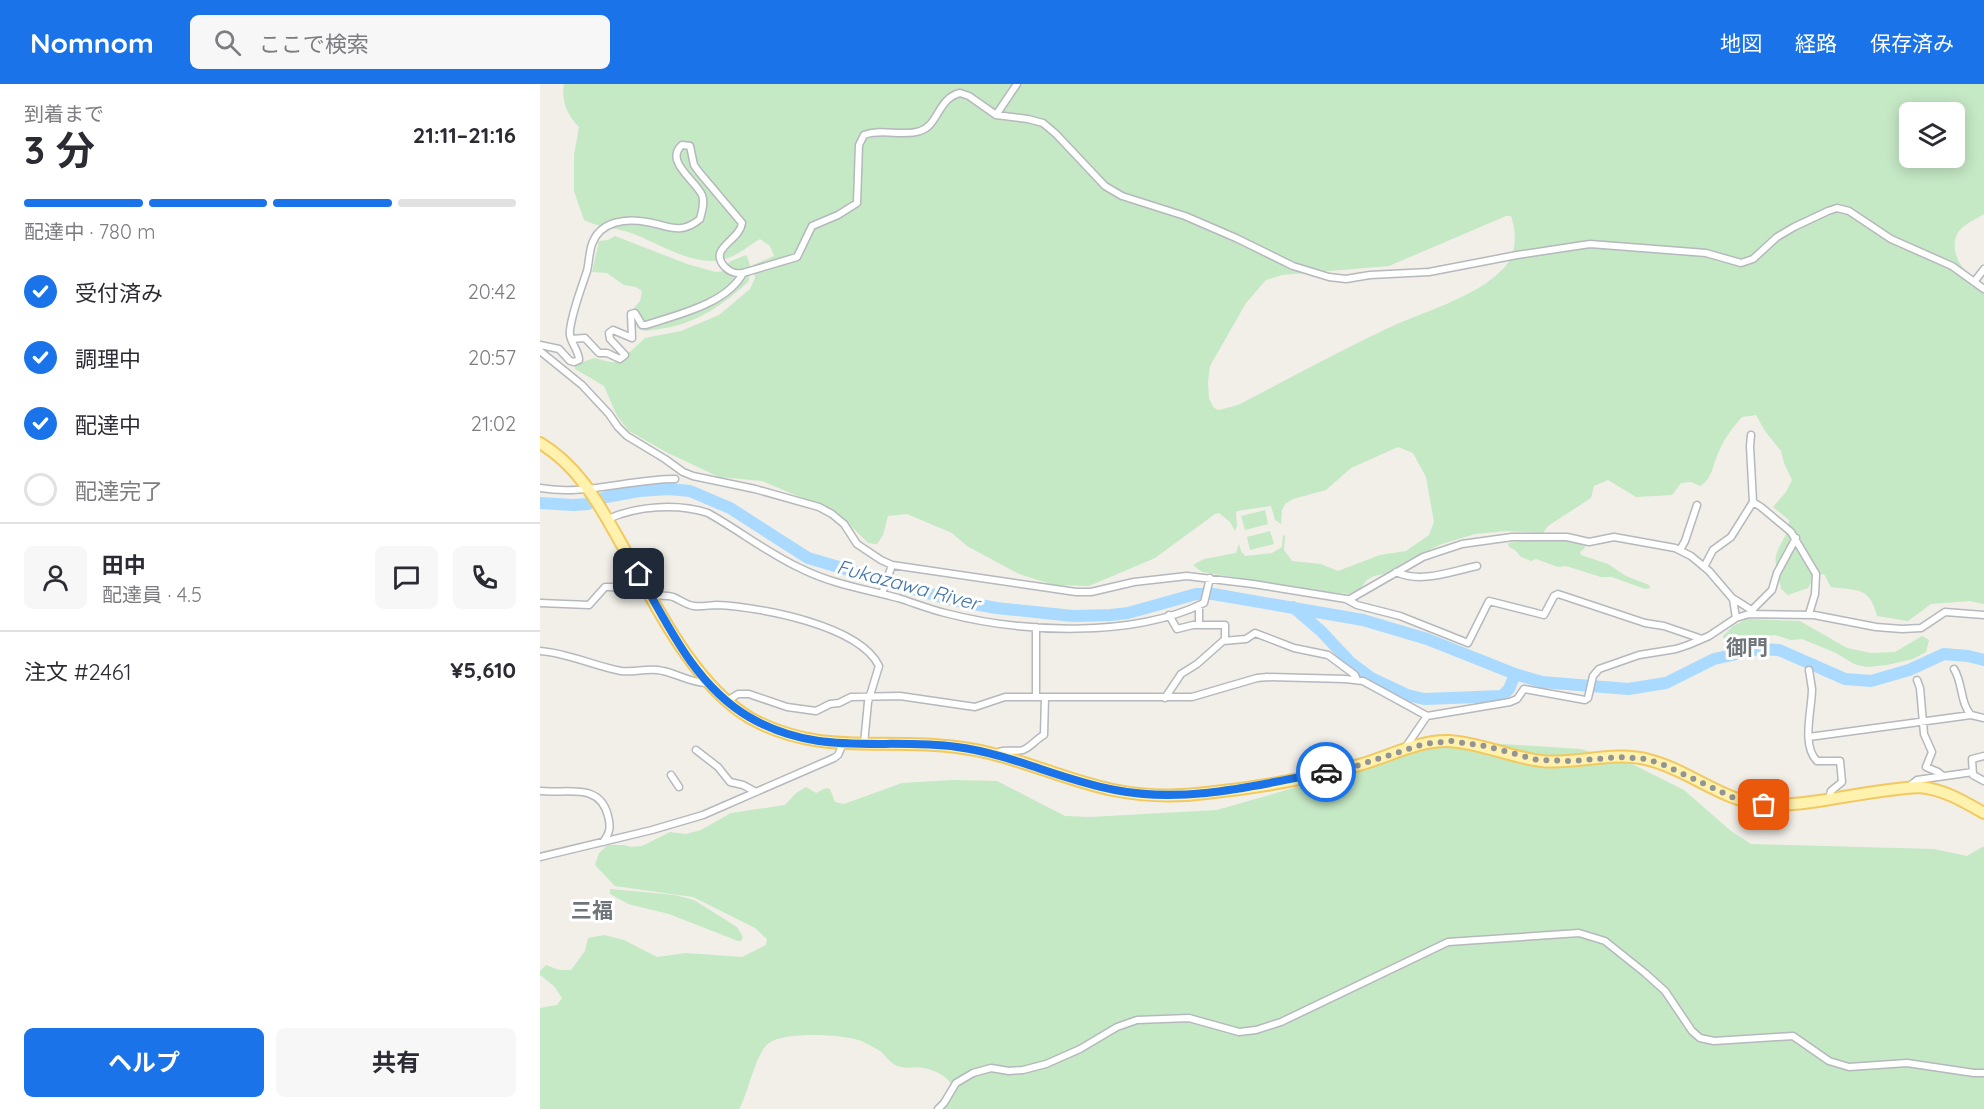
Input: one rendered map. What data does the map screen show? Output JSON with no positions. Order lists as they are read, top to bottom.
{
  "districts": ["御門", "三福"],
  "water": ["Fukazawa River"],
  "page": {
    "header": "Nomnom",
    "search": "ここで検索",
    "nav": ["地図", "経路", "保存済み"],
    "heading": ["3 分", "到着まで", "21:11–21:16"],
    "panel": [
      "田中",
      "配達員 · 4.5",
      "注文 #2461",
      "¥5,610"
    ],
    "bar": "配達中 · 780 m",
    "list": [
      ["受付済み", "20:42"],
      ["調理中", "20:57"],
      ["配達中", "21:02"],
      "配達完了"
    ],
    "buttons": ["ヘルプ", "共有"]
  }
}
